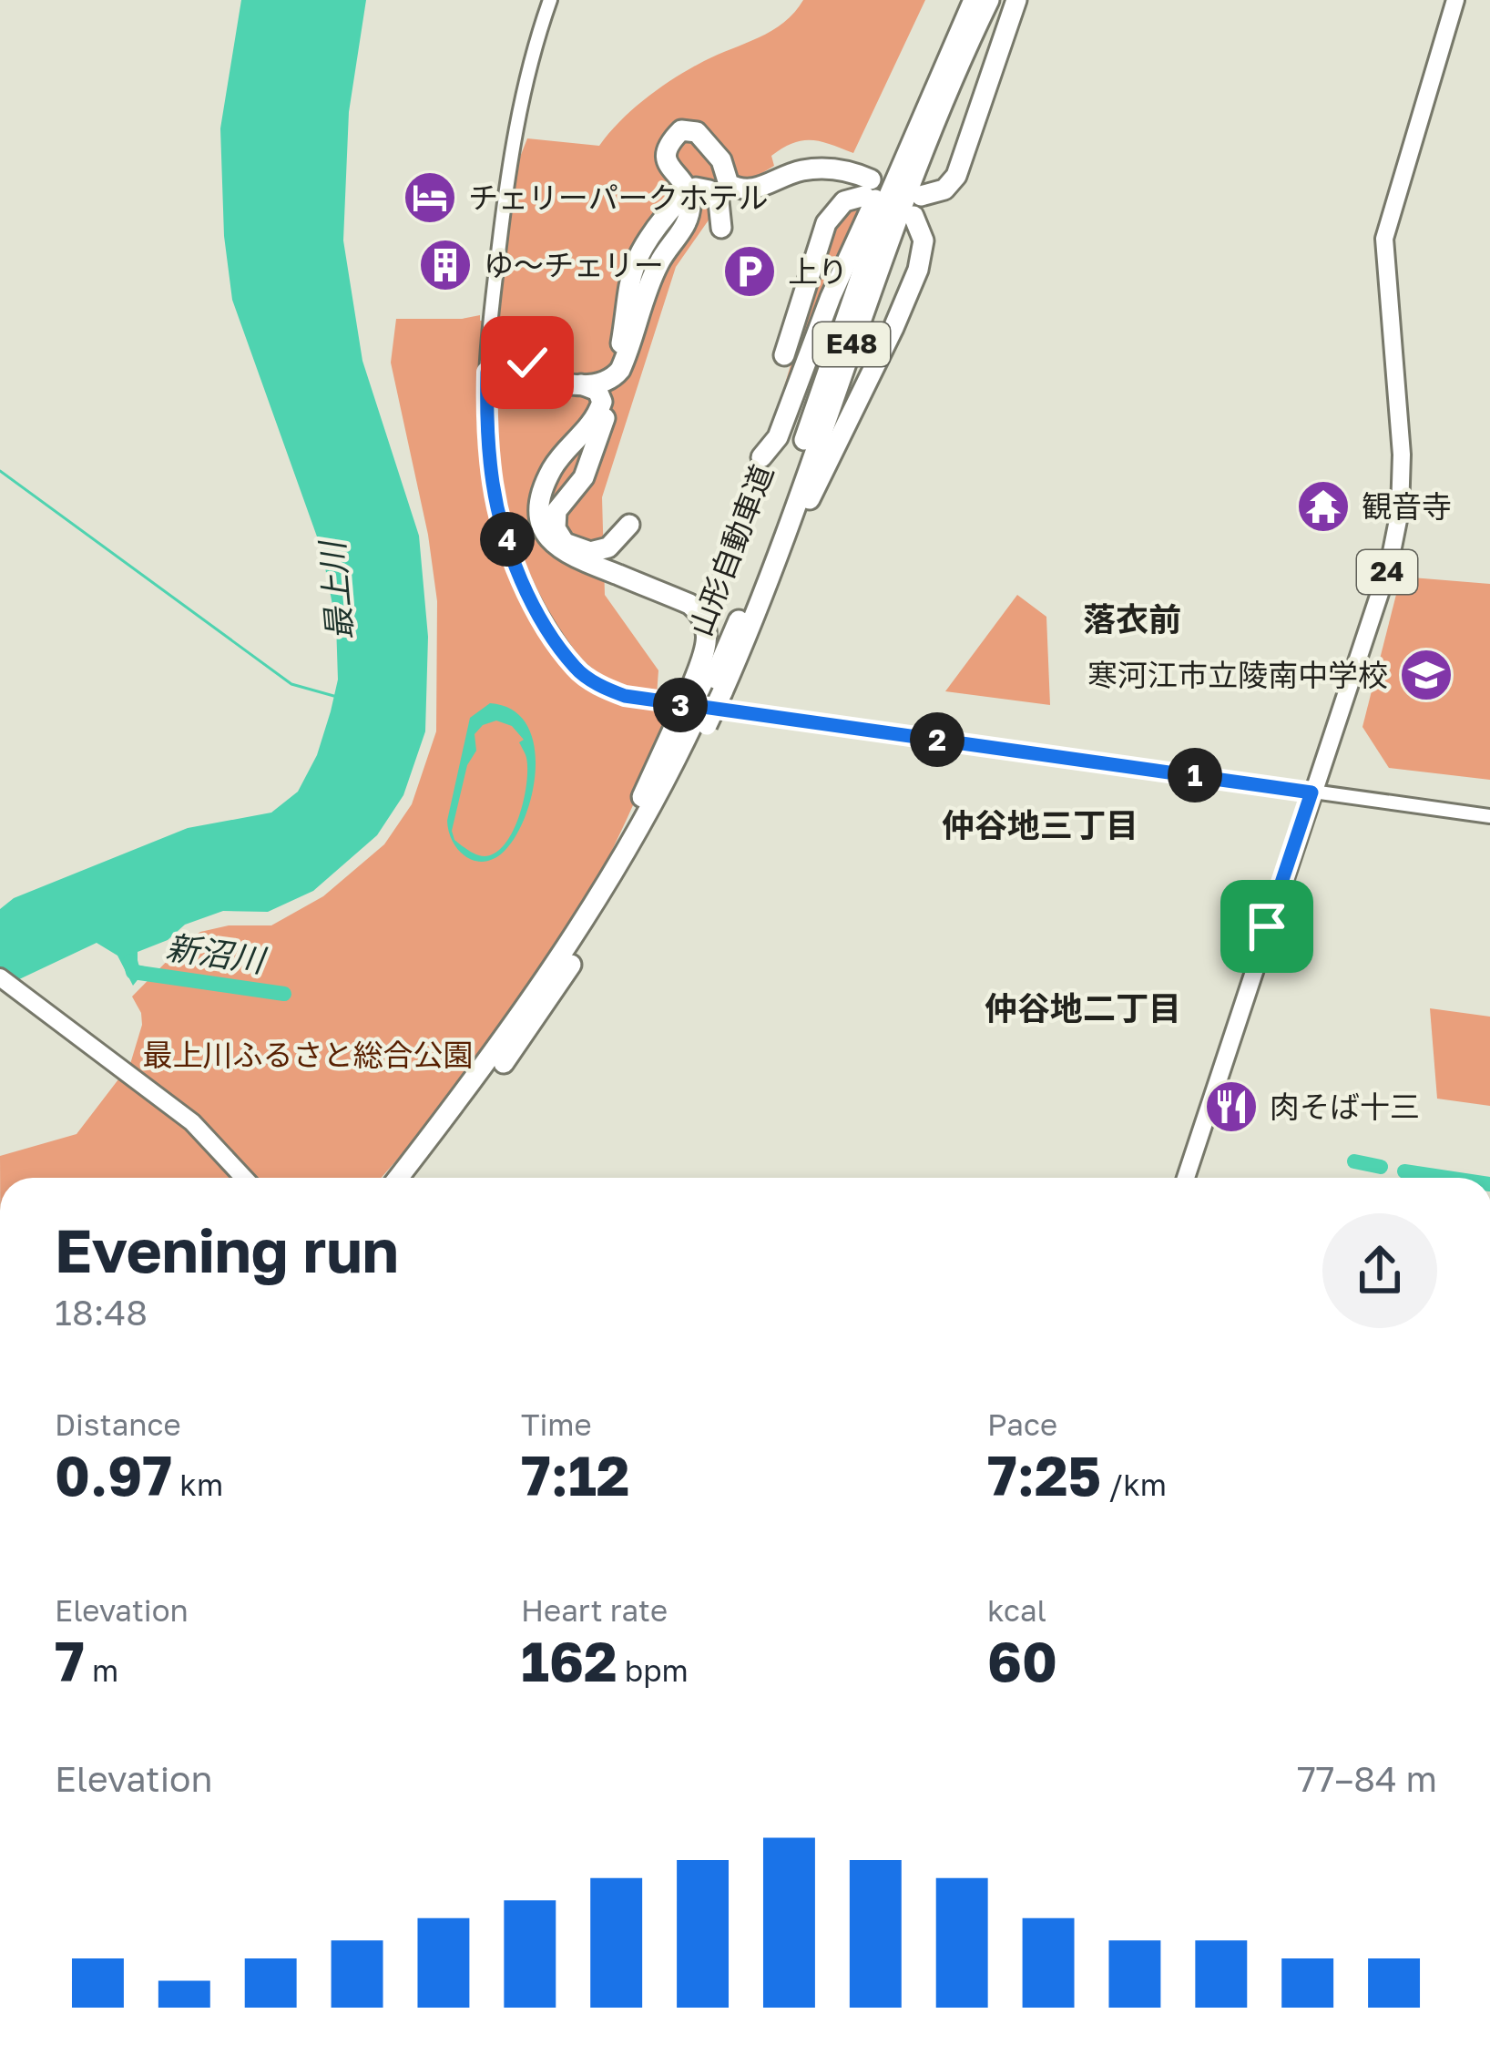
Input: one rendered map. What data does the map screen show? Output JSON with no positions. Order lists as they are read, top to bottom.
{
  "streets": {
    "highway": ["E48", "山形自動車道"],
    "main road": ["24"]
  },
  "districts": ["落衣前", "仲谷地三丁目", "仲谷地二丁目"],
  "water": ["最上川", "新沼川"],
  "parks": ["最上川ふるさと総合公園"],
  "places": {
    "hotel": ["チェリーパークホテル"],
    "building": ["ゆ～チェリー"],
    "parking": ["上り"],
    "temple": ["観音寺"],
    "school or university": ["寒河江市立陵南中学校"],
    "restaurant": ["肉そば十三"]
  },
  "page": {
    "pins": [
      "4",
      "3",
      "2",
      "1"
    ],
    "heading": ["Evening run", "18:48"],
    "stats": [
      ["Distance", "0.97 km"],
      ["Time", "7:12"],
      ["Pace", "7:25 /km"],
      ["Elevation", "7 m"],
      ["Heart rate", "162 bpm"],
      ["kcal", "60"]
    ],
    "chart": ["Elevation", "77–84 m"]
  }
}
